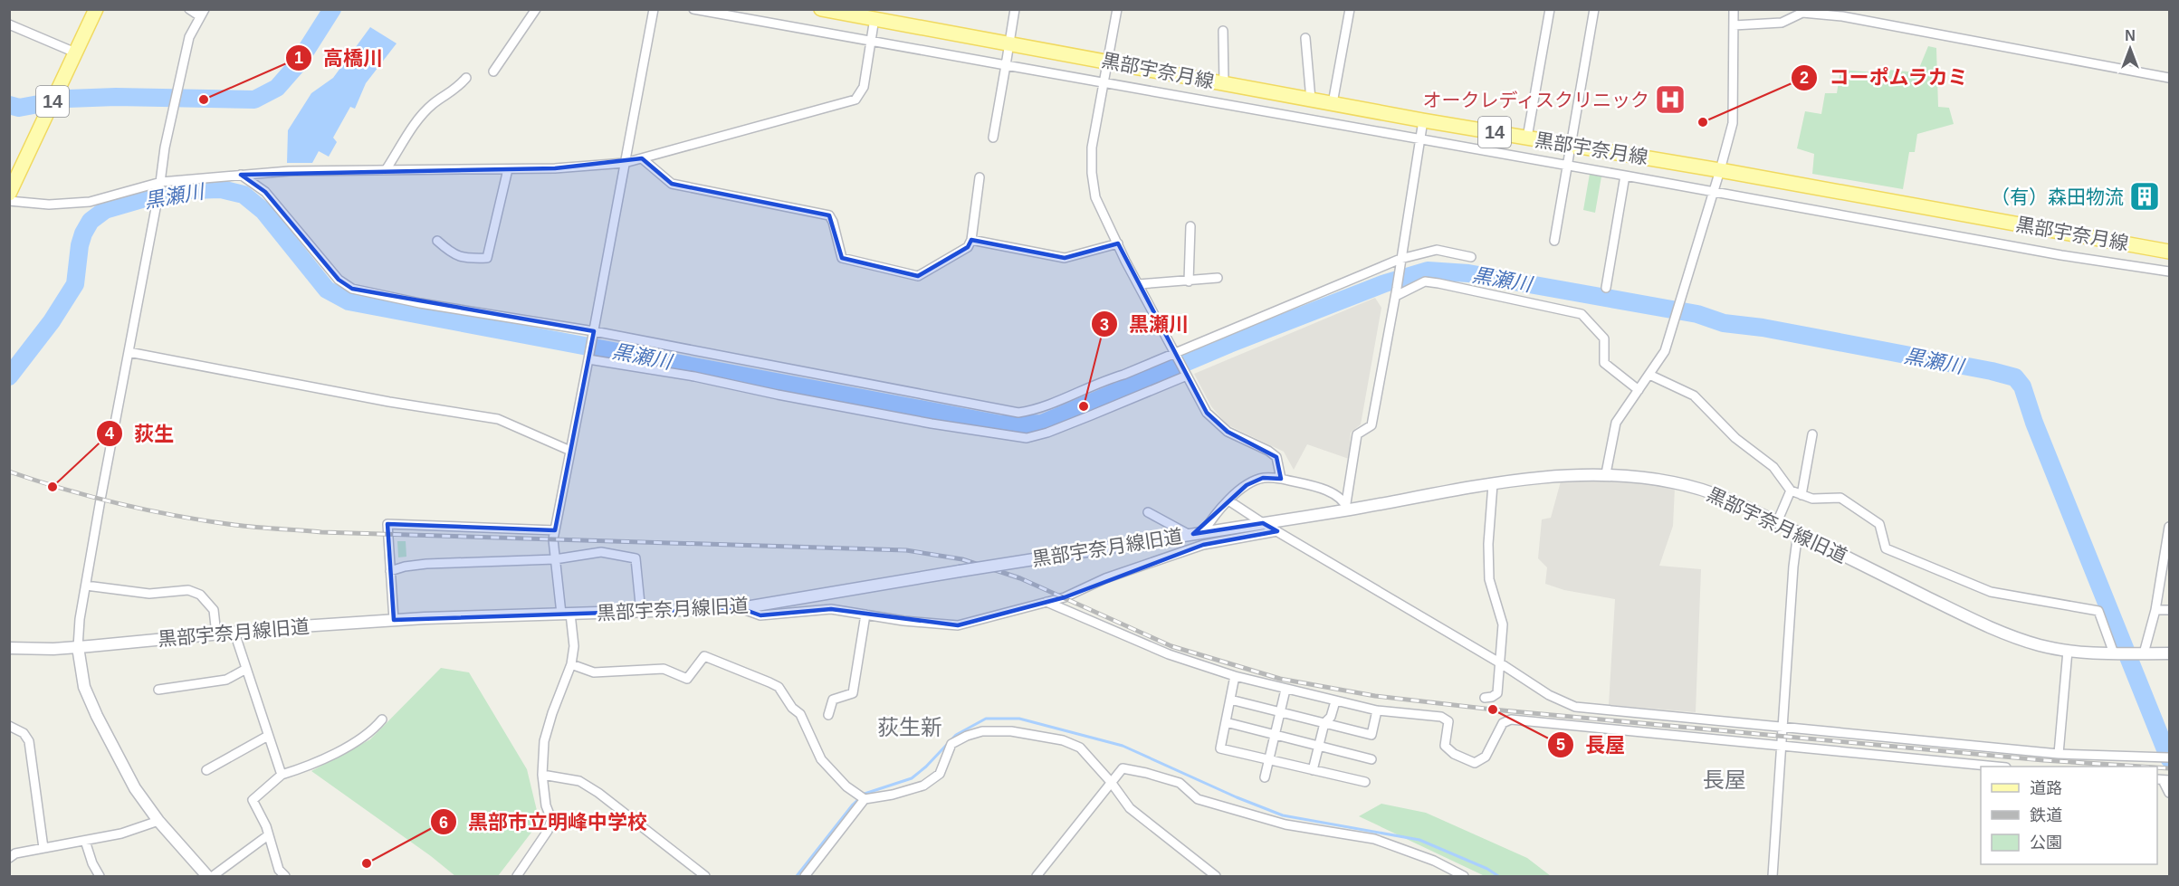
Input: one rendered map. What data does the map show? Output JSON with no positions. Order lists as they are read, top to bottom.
{
  "streets": {
    "main road": ["黒部宇奈月線", "14"],
    "street": ["黒部宇奈月線旧道"]
  },
  "districts": ["荻生新", "長屋"],
  "water": ["黒瀬川"],
  "places": {
    "other": [
      "高橋川",
      "コーポムラカミ",
      "黒瀬川",
      "荻生",
      "長屋",
      "黒部市立明峰中学校"
    ],
    "hospital": ["オークレディスクリニック"],
    "building": ["（有）森田物流"]
  },
  "legend": ["道路", "鉄道", "公園"],
  "north": "top"
}
